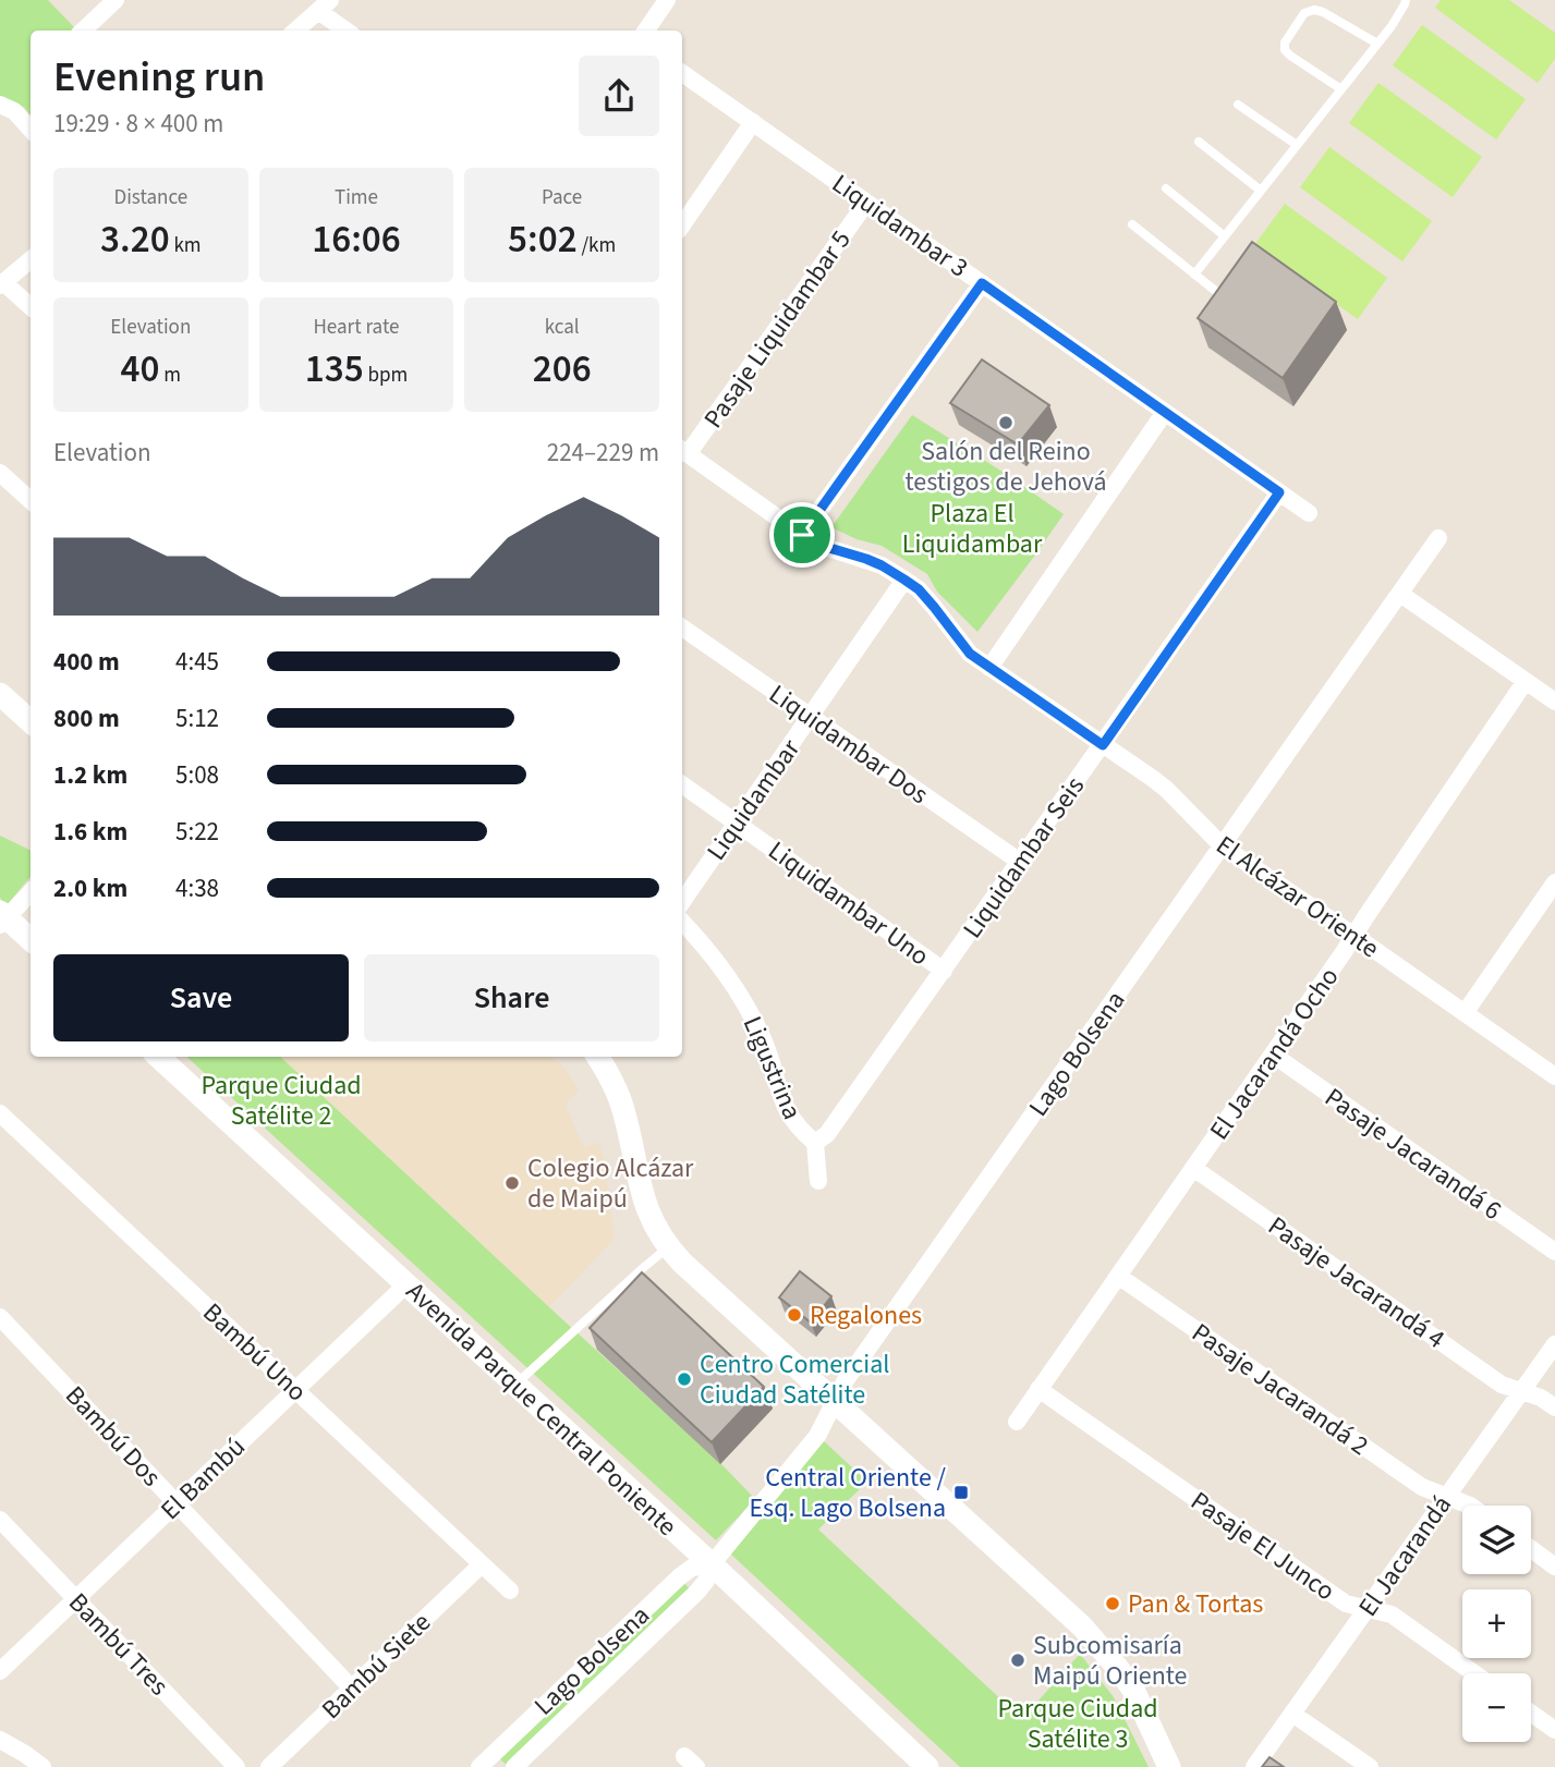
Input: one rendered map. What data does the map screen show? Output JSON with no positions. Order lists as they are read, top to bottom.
{
  "streets": {
    "street": [
      "Liquidambar 3",
      "Pasaje Liquidambar 5",
      "Liquidambar Dos",
      "Liquidambar",
      "Liquidambar Seis",
      "El Alcázar Oriente",
      "Liquidambar Uno",
      "Lago Bolsena",
      "El Jacarandá Ocho",
      "Ligustrina",
      "Pasaje Jacarandá 6",
      "Pasaje Jacarandá 4",
      "Bambú Uno",
      "Pasaje Jacarandá 2",
      "Avenida Parque Central Poniente",
      "Bambú Dos",
      "El Bambú",
      "Pasaje El Junco",
      "El Jacarandá",
      "Bambú Tres",
      "Bambú Siete"
    ]
  },
  "crossings": [
    ["Liquidambar 3", "Pasaje Liquidambar 5"],
    ["Liquidambar 3", "Liquidambar Seis"],
    ["Pasaje Liquidambar 5", "El Alcázar Oriente"],
    ["Liquidambar Dos", "Liquidambar"],
    ["Liquidambar Dos", "Liquidambar Seis"],
    ["Liquidambar", "El Alcázar Oriente"],
    ["Liquidambar", "Liquidambar Uno"],
    ["Liquidambar Seis", "El Alcázar Oriente"],
    ["Liquidambar Seis", "Liquidambar Uno"],
    ["Liquidambar Seis", "Ligustrina"],
    ["El Alcázar Oriente", "Lago Bolsena"],
    ["El Alcázar Oriente", "El Jacarandá Ocho"],
    ["Lago Bolsena", "Avenida Parque Central Poniente"],
    ["El Jacarandá Ocho", "Pasaje Jacarandá 6"],
    ["El Jacarandá Ocho", "Pasaje Jacarandá 4"],
    ["El Jacarandá Ocho", "Pasaje Jacarandá 2"],
    ["El Jacarandá Ocho", "Pasaje El Junco"],
    ["Pasaje Jacarandá 4", "El Jacarandá"],
    ["Bambú Uno", "El Bambú"],
    ["Bambú Uno", "Bambú Siete"],
    ["Pasaje Jacarandá 2", "El Jacarandá"],
    ["Avenida Parque Central Poniente", "El Bambú"],
    ["Bambú Dos", "El Bambú"],
    ["Bambú Dos", "Bambú Siete"],
    ["El Bambú", "Bambú Tres"],
    ["Pasaje El Junco", "El Jacarandá"]
  ],
  "parks": ["Plaza El Liquidambar", "Parque Ciudad Satélite 2", "Parque Ciudad Satélite 3"],
  "places": {
    "other": [
      "Salón del Reino testigos de Jehová",
      "Colegio Alcázar de Maipú",
      "Regalones",
      "Centro Comercial Ciudad Satélite",
      "Pan & Tortas",
      "Subcomisaría Maipú Oriente"
    ],
    "transit": ["Central Oriente / Esq. Lago Bolsena"]
  },
  "page": {
    "heading": ["Evening run", "19:29 · 8 × 400 m"],
    "stats": [
      ["Distance", "3.20 km"],
      ["Time", "16:06"],
      ["Pace", "5:02 /km"],
      ["Elevation", "40 m"],
      ["Heart rate", "135 bpm"],
      ["kcal", "206"]
    ],
    "chart": ["Elevation", "224–229 m"],
    "list": [
      {
        "name": "400 m",
        "note": "4:45"
      },
      {
        "name": "800 m",
        "note": "5:12"
      },
      {
        "name": "1.2 km",
        "note": "5:08"
      },
      {
        "name": "1.6 km",
        "note": "5:22"
      },
      {
        "name": "2.0 km",
        "note": "4:38"
      }
    ],
    "buttons": ["Save", "Share"],
    "map_buttons": ["+", "−"]
  }
}
